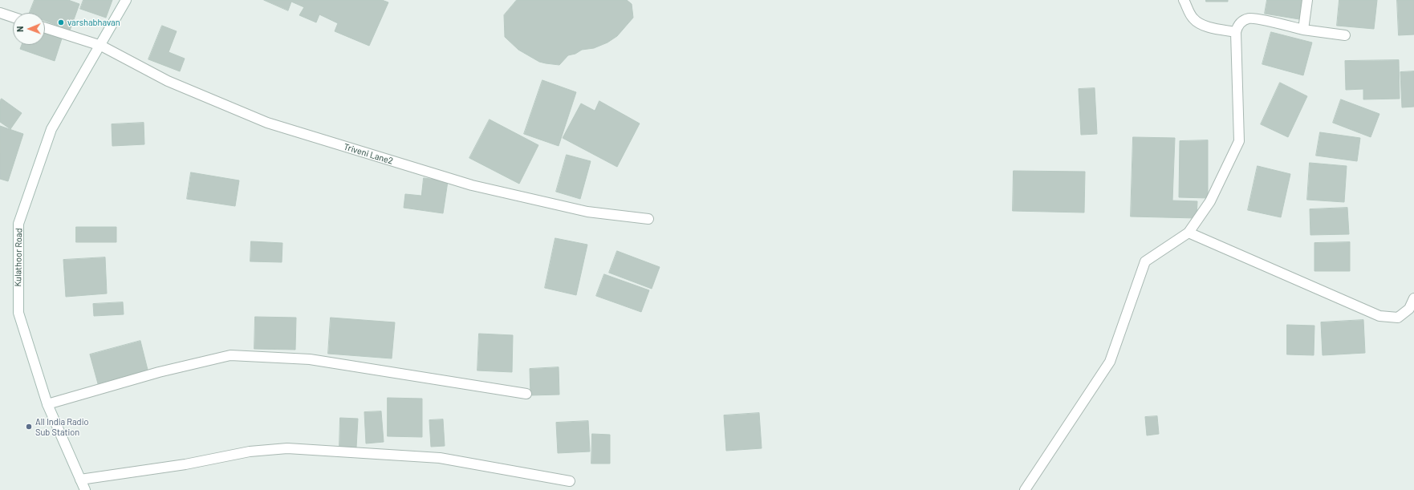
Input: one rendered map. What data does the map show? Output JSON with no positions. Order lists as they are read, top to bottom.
{
  "streets": {
    "street": ["Triveni Lane2", "Kulathoor Road"]
  },
  "crossings": [
    ["Triveni Lane2", "Kulathoor Road"]
  ],
  "places": ["varshabhavan", "All India Radio Sub Station"],
  "north": "left"
}
